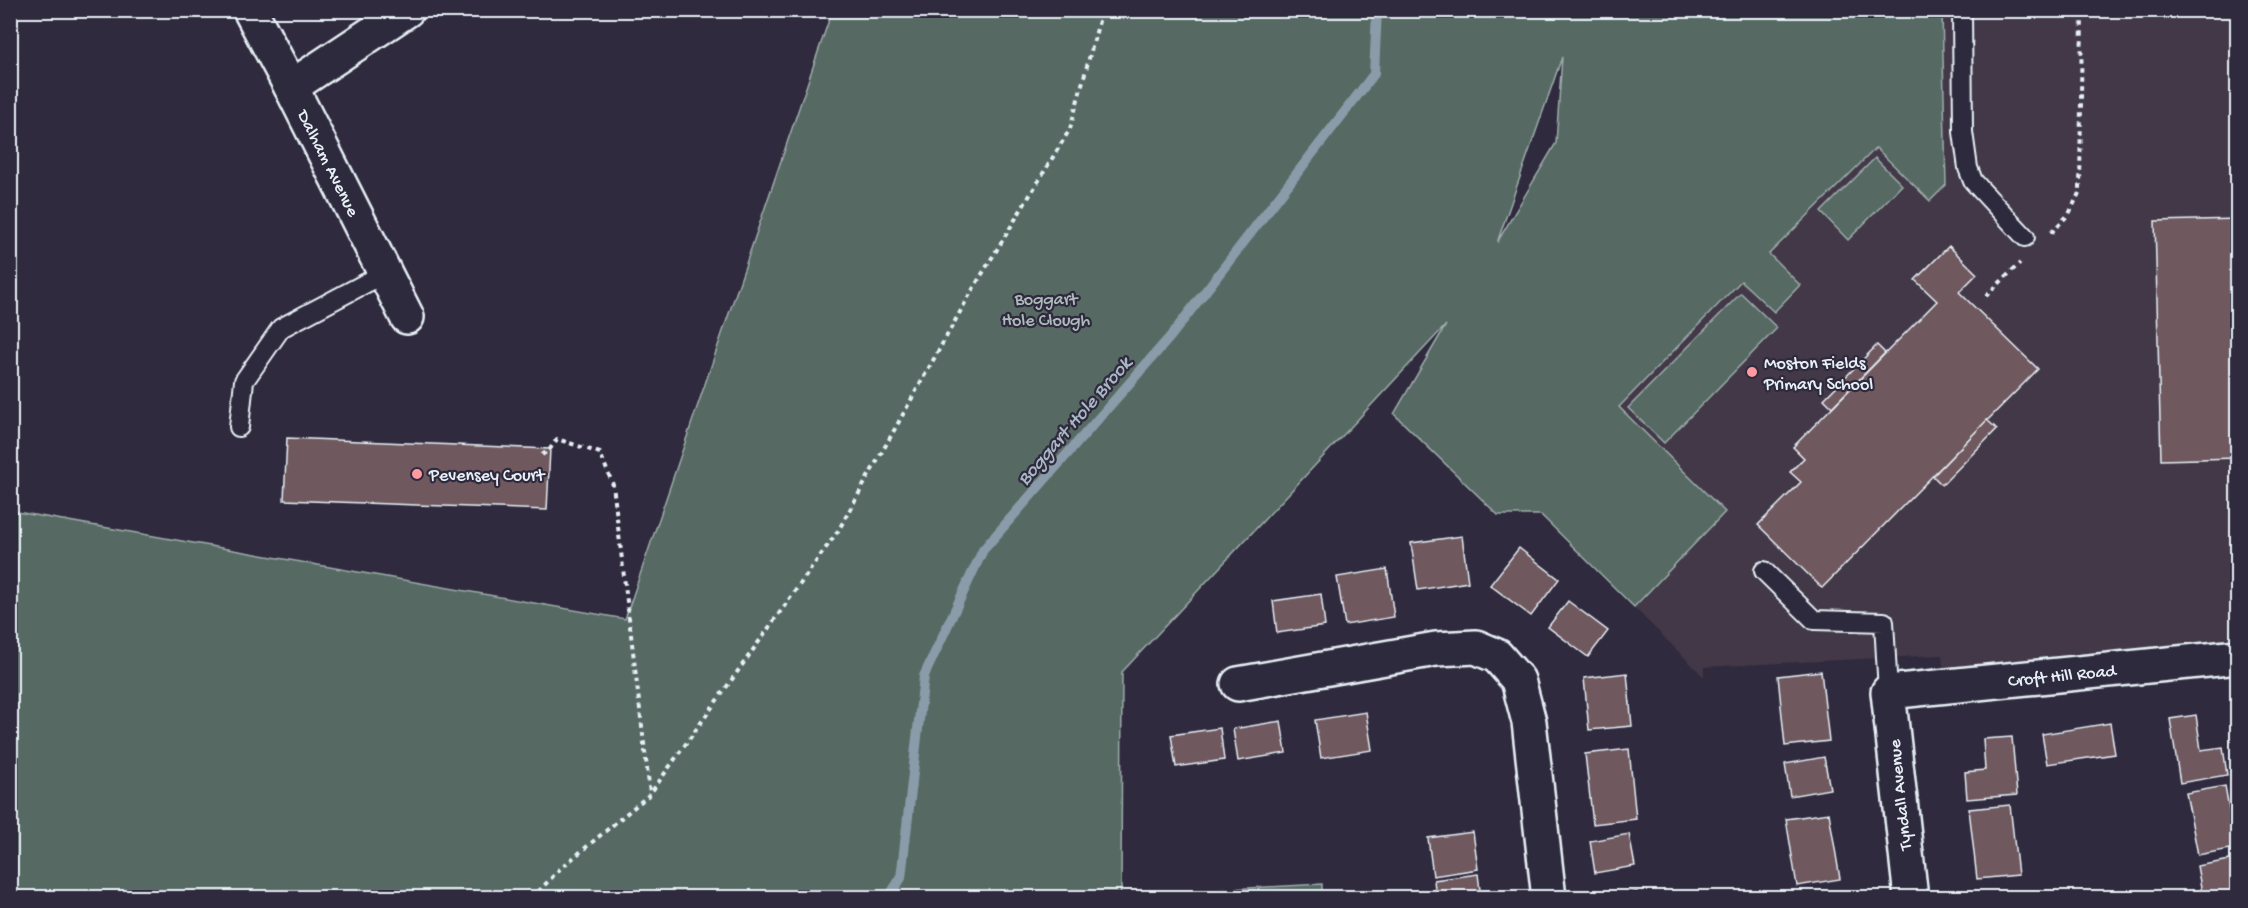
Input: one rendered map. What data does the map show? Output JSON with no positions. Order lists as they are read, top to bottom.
{
  "streets": {
    "street": ["Dalham Avenue", "Croft Hill Road", "Tyndall Avenue"]
  },
  "crossings": [
    ["Croft Hill Road", "Tyndall Avenue"]
  ],
  "water": ["Boggart Hole Brook"],
  "parks": ["Boggart Hole Clough"],
  "places": ["Moston Fields Primary School", "Pevensey Court"]
}
